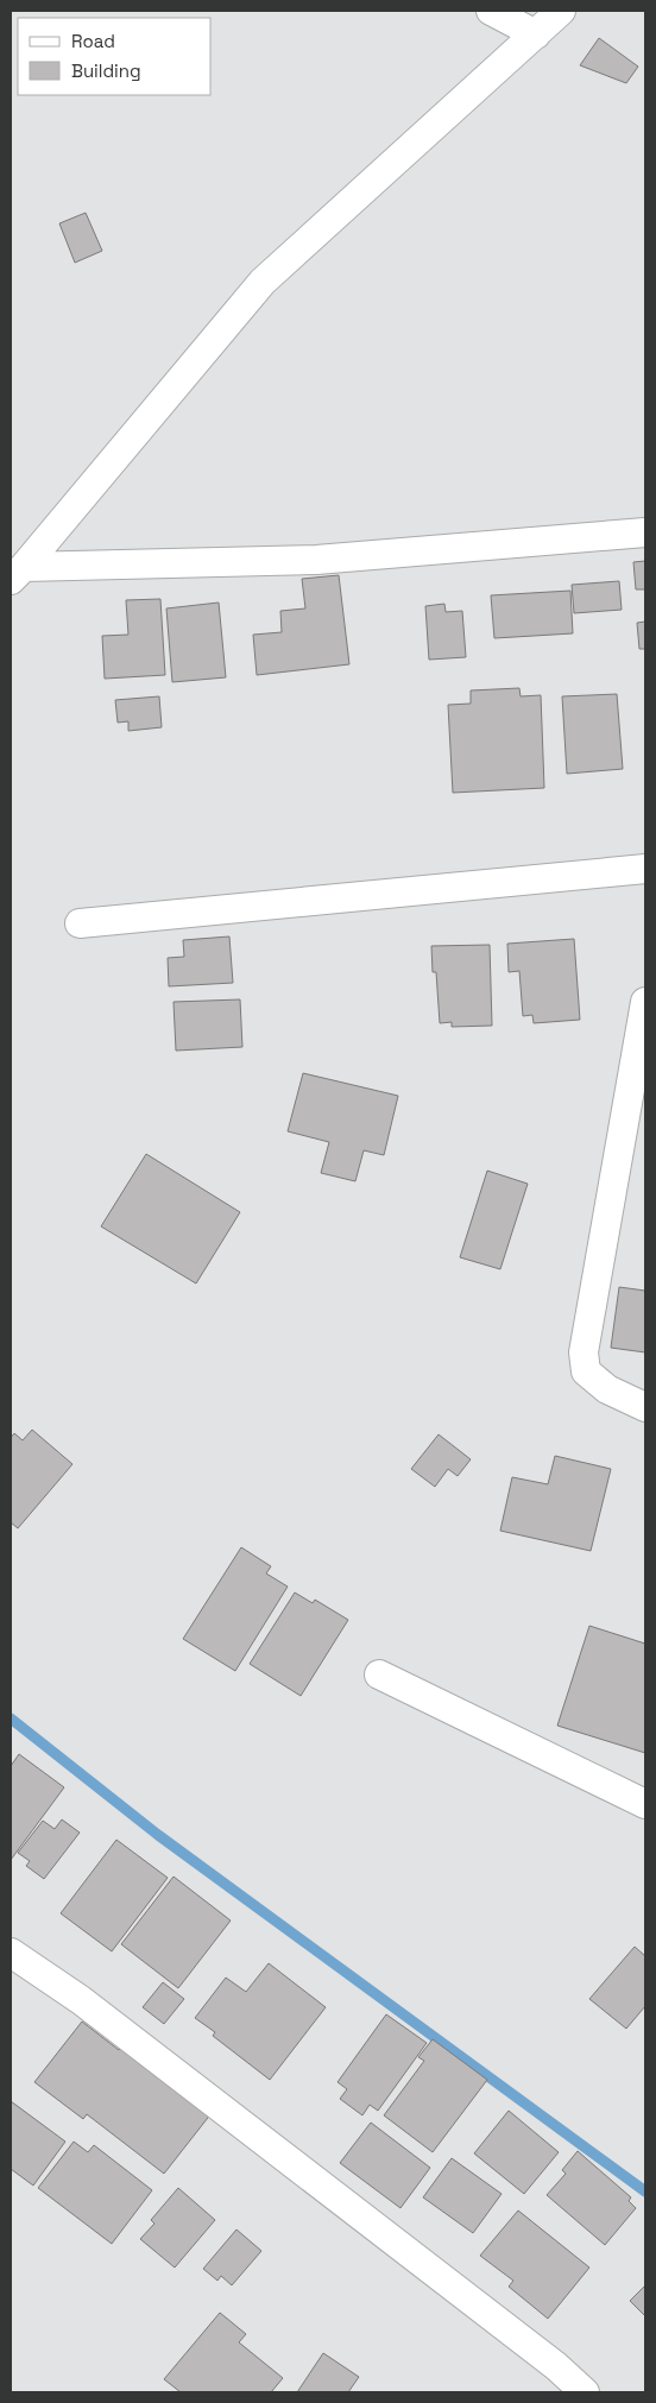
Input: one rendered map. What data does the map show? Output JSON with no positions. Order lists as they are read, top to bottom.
{
  "legend": ["Road", "Building"]
}
